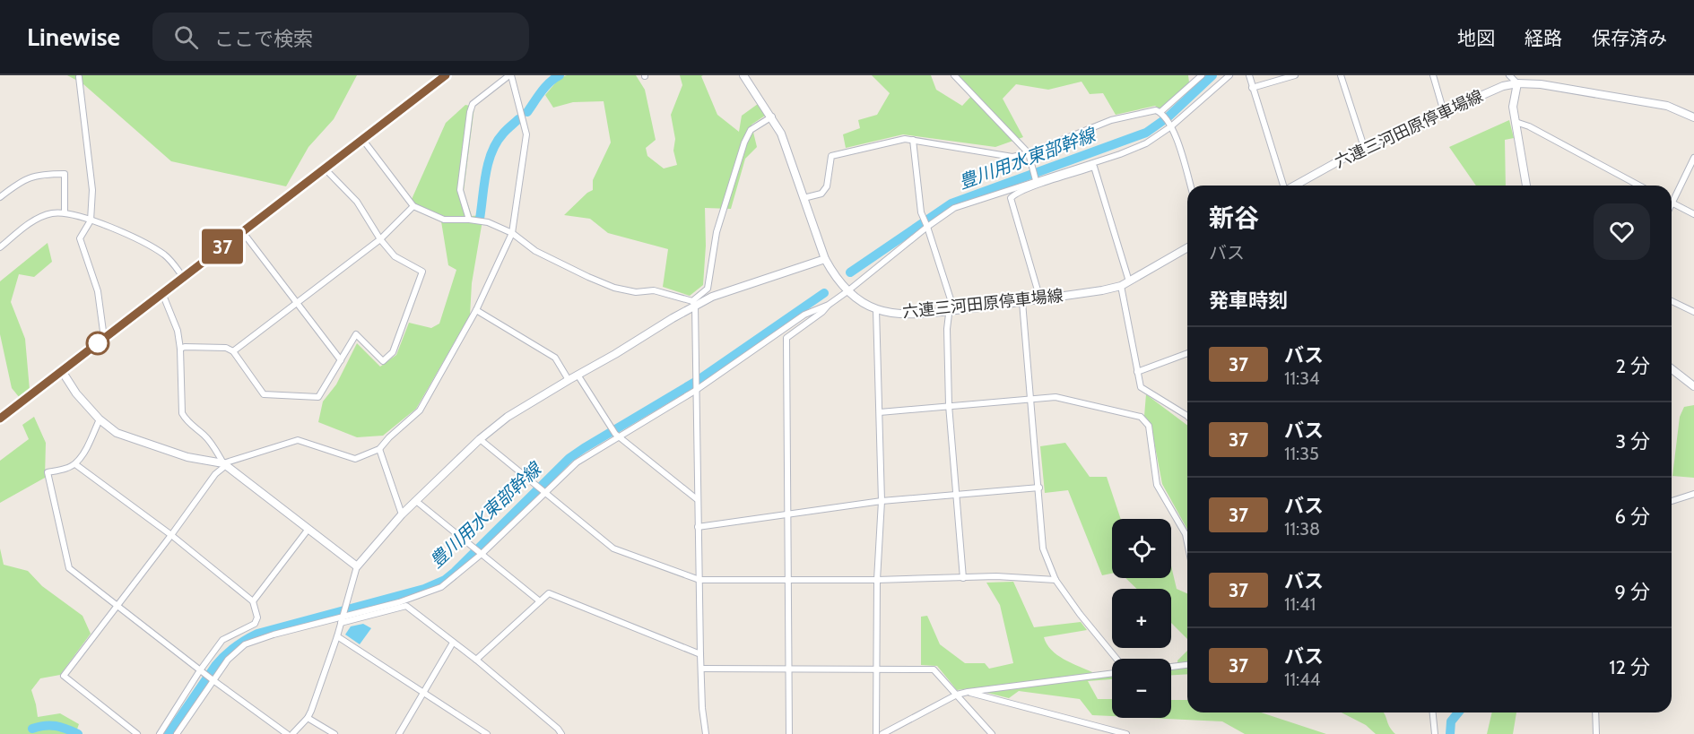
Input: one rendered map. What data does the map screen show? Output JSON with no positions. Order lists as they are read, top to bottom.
{
  "streets": {
    "street": ["六連三河田原停車場線"]
  },
  "water": ["豊川用水東部幹線"],
  "lines": ["bus line 37"],
  "page": {
    "header": "Linewise",
    "search": "ここで検索",
    "nav": ["地図", "経路", "保存済み"],
    "on_map": "37",
    "heading": [
      ["新谷", "バス"],
      "発車時刻"
    ],
    "list": [
      {
        "mark": "37",
        "name": "バス",
        "note": "11:34",
        "value": "2 分"
      },
      {
        "mark": "37",
        "name": "バス",
        "note": "11:35",
        "value": "3 分"
      },
      {
        "mark": "37",
        "name": "バス",
        "note": "11:38",
        "value": "6 分"
      },
      {
        "mark": "37",
        "name": "バス",
        "note": "11:41",
        "value": "9 分"
      },
      {
        "mark": "37",
        "name": "バス",
        "note": "11:44",
        "value": "12 分"
      }
    ],
    "map_buttons": ["+", "−"]
  }
}
